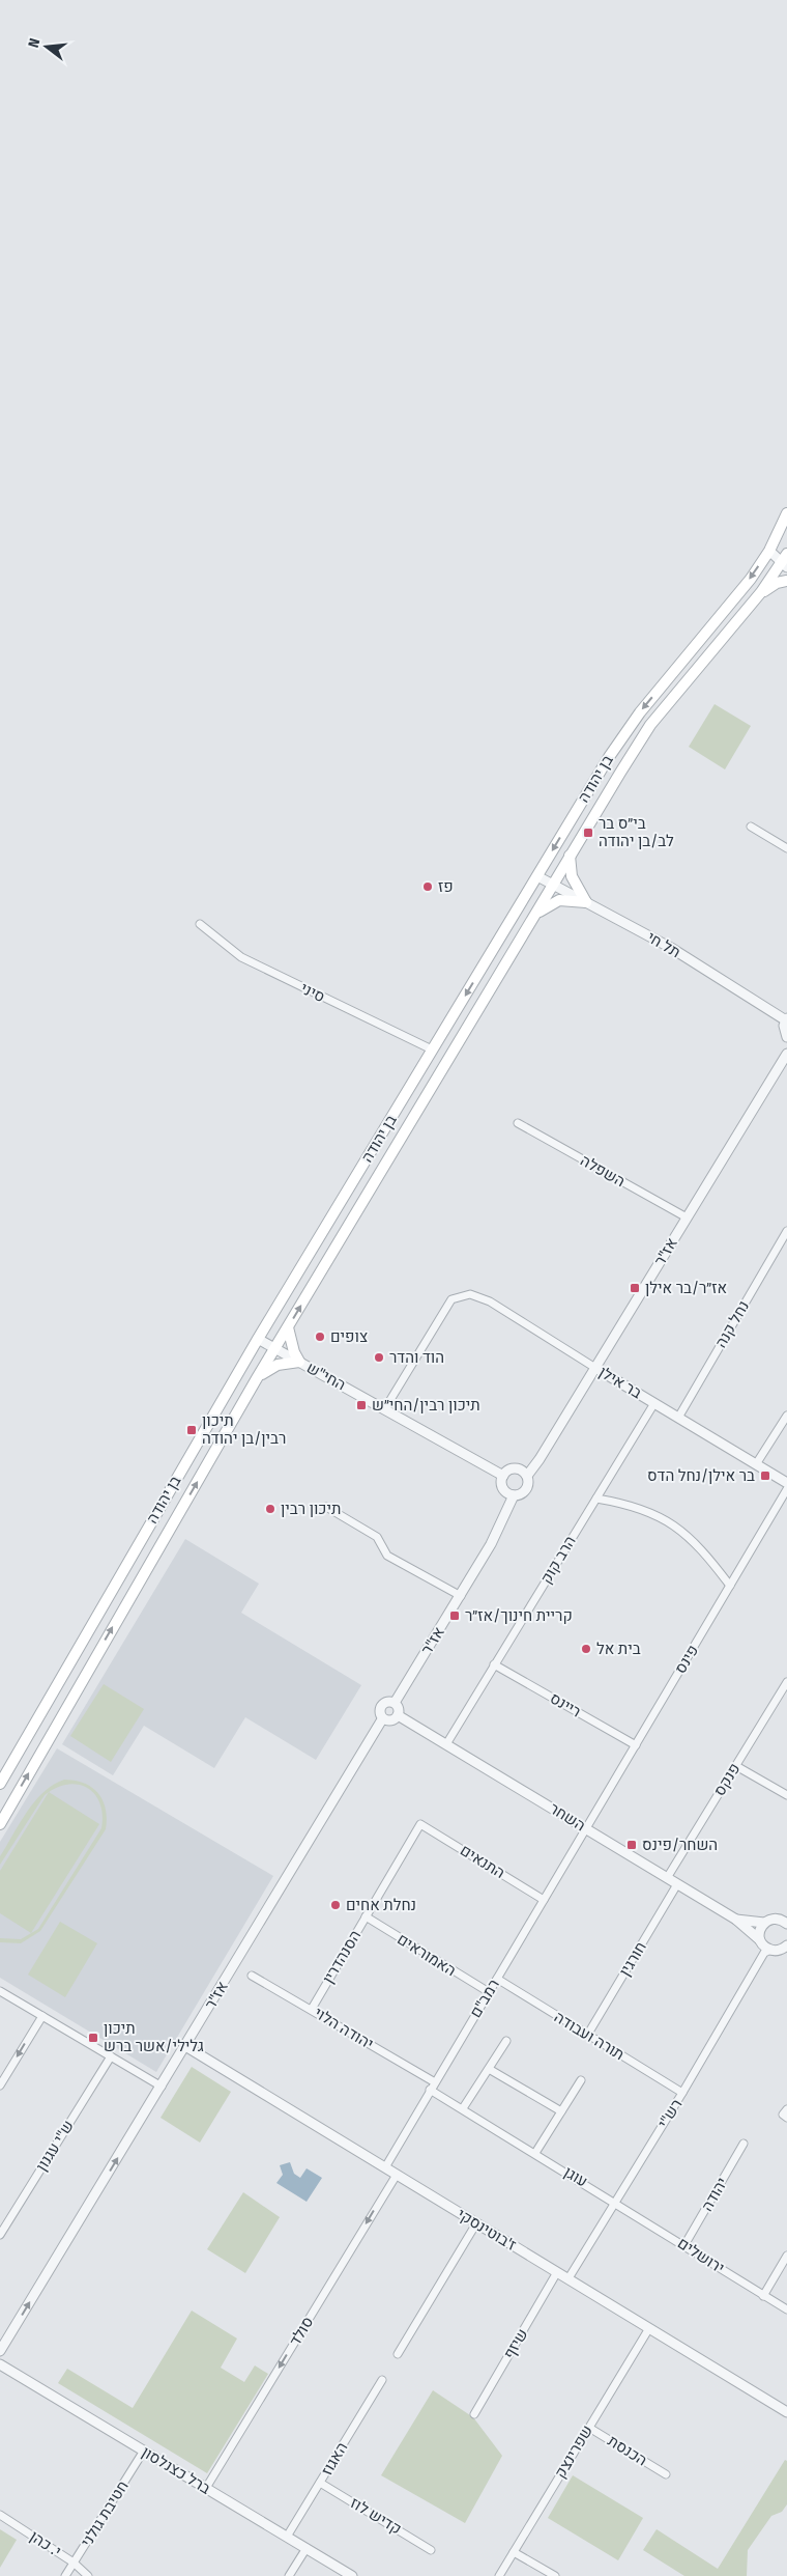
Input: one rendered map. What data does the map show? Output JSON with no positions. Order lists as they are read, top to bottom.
{
  "streets": {
    "main road": ["בן יהודה"],
    "street": [
      "תל חי",
      "סיני",
      "השפלה",
      "אז\"ר",
      "נחל קנה",
      "החי\"ש",
      "בר אילן",
      "הרב קוק",
      "פינס",
      "ריינס",
      "פנקס",
      "השחר",
      "התנאים",
      "האמוראים",
      "הסנהדרין",
      "חורגין",
      "רמב\"ם",
      "יהודה הלוי",
      "תורה ועבודה",
      "רש\"י",
      "ש\"י עגנון",
      "עוגן",
      "יהודה",
      "ז'בוטינסקי",
      "ירושלים",
      "סולד",
      "שיזף",
      "הכנסת",
      "שפרינצק",
      "האגוז",
      "ברל כצנלסון",
      "חטיבת גולני",
      "קדיש לוז",
      "י. כהן"
    ]
  },
  "crossings": [
    ["בן יהודה", "תל חי"],
    ["בן יהודה", "סיני"],
    ["בן יהודה", "החי\"ש"],
    ["השפלה", "אז\"ר"],
    ["אז\"ר", "החי\"ש"],
    ["אז\"ר", "בר אילן"],
    ["אז\"ר", "השחר"],
    ["אז\"ר", "ז'בוטינסקי"],
    ["נחל קנה", "בר אילן"],
    ["החי\"ש", "בר אילן"],
    ["בר אילן", "הרב קוק"],
    ["הרב קוק", "ריינס"],
    ["הרב קוק", "השחר"],
    ["פינס", "ריינס"],
    ["פינס", "השחר"],
    ["פינס", "רמב\"ם"],
    ["פנקס", "השחר"],
    ["השחר", "חורגין"],
    ["השחר", "רמב\"ם"],
    ["השחר", "רש\"י"],
    ["התנאים", "הסנהדרין"],
    ["התנאים", "רמב\"ם"],
    ["האמוראים", "הסנהדרין"],
    ["האמוראים", "רמב\"ם"],
    ["הסנהדרין", "יהודה הלוי"],
    ["חורגין", "תורה ועבודה"],
    ["רמב\"ם", "יהודה הלוי"],
    ["רמב\"ם", "תורה ועבודה"],
    ["רמב\"ם", "עוגן"],
    ["רמב\"ם", "ז'בוטינסקי"],
    ["יהודה הלוי", "עוגן"],
    ["תורה ועבודה", "רש\"י"],
    ["רש\"י", "עוגן"],
    ["רש\"י", "ז'בוטינסקי"],
    ["רש\"י", "ירושלים"],
    ["עוגן", "ירושלים"],
    ["יהודה", "ירושלים"],
    ["ז'בוטינסקי", "סולד"],
    ["ז'בוטינסקי", "שיזף"],
    ["ז'בוטינסקי", "שפרינצק"],
    ["סולד", "ברל כצנלסון"],
    ["הכנסת", "שפרינצק"],
    ["האגוז", "ברל כצנלסון"],
    ["האגוז", "קדיש לוז"],
    ["ברל כצנלסון", "חטיבת גולני"],
    ["חטיבת גולני", "י. כהן"]
  ],
  "one_way": ["סולד"],
  "places": {
    "transit": [
      "בי״ס בר לב/בן יהודה",
      "אז״ר/בר אילן",
      "תיכון רבין/החי״ש",
      "תיכון רבין/בן יהודה",
      "בר אילן/נחל הדס",
      "קריית חינוך/אז״ר",
      "השחר/פינס",
      "תיכון גלילי/אשר ברש"
    ],
    "other": [
      "פז",
      "צופים",
      "הוד והדר",
      "תיכון רבין",
      "בית אל",
      "נחלת אחים"
    ]
  },
  "north": "left"
}
